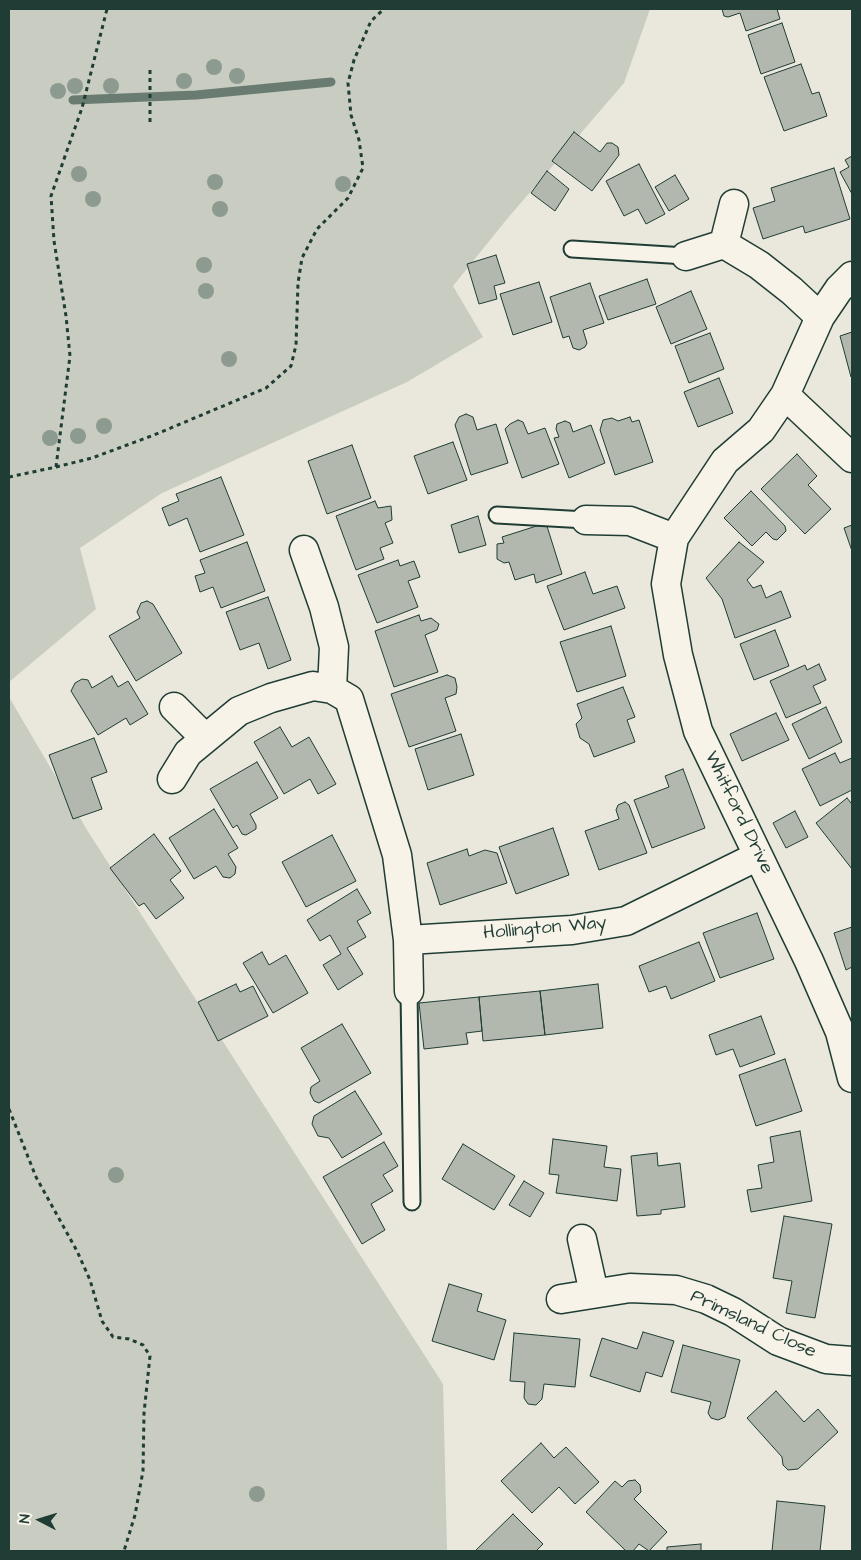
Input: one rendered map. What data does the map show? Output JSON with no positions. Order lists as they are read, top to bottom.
{
  "streets": {
    "street": ["Whitford Drive", "Hollington Way", "Primsland Close"]
  },
  "crossings": [
    ["Whitford Drive", "Hollington Way"]
  ],
  "north": "left"
}
